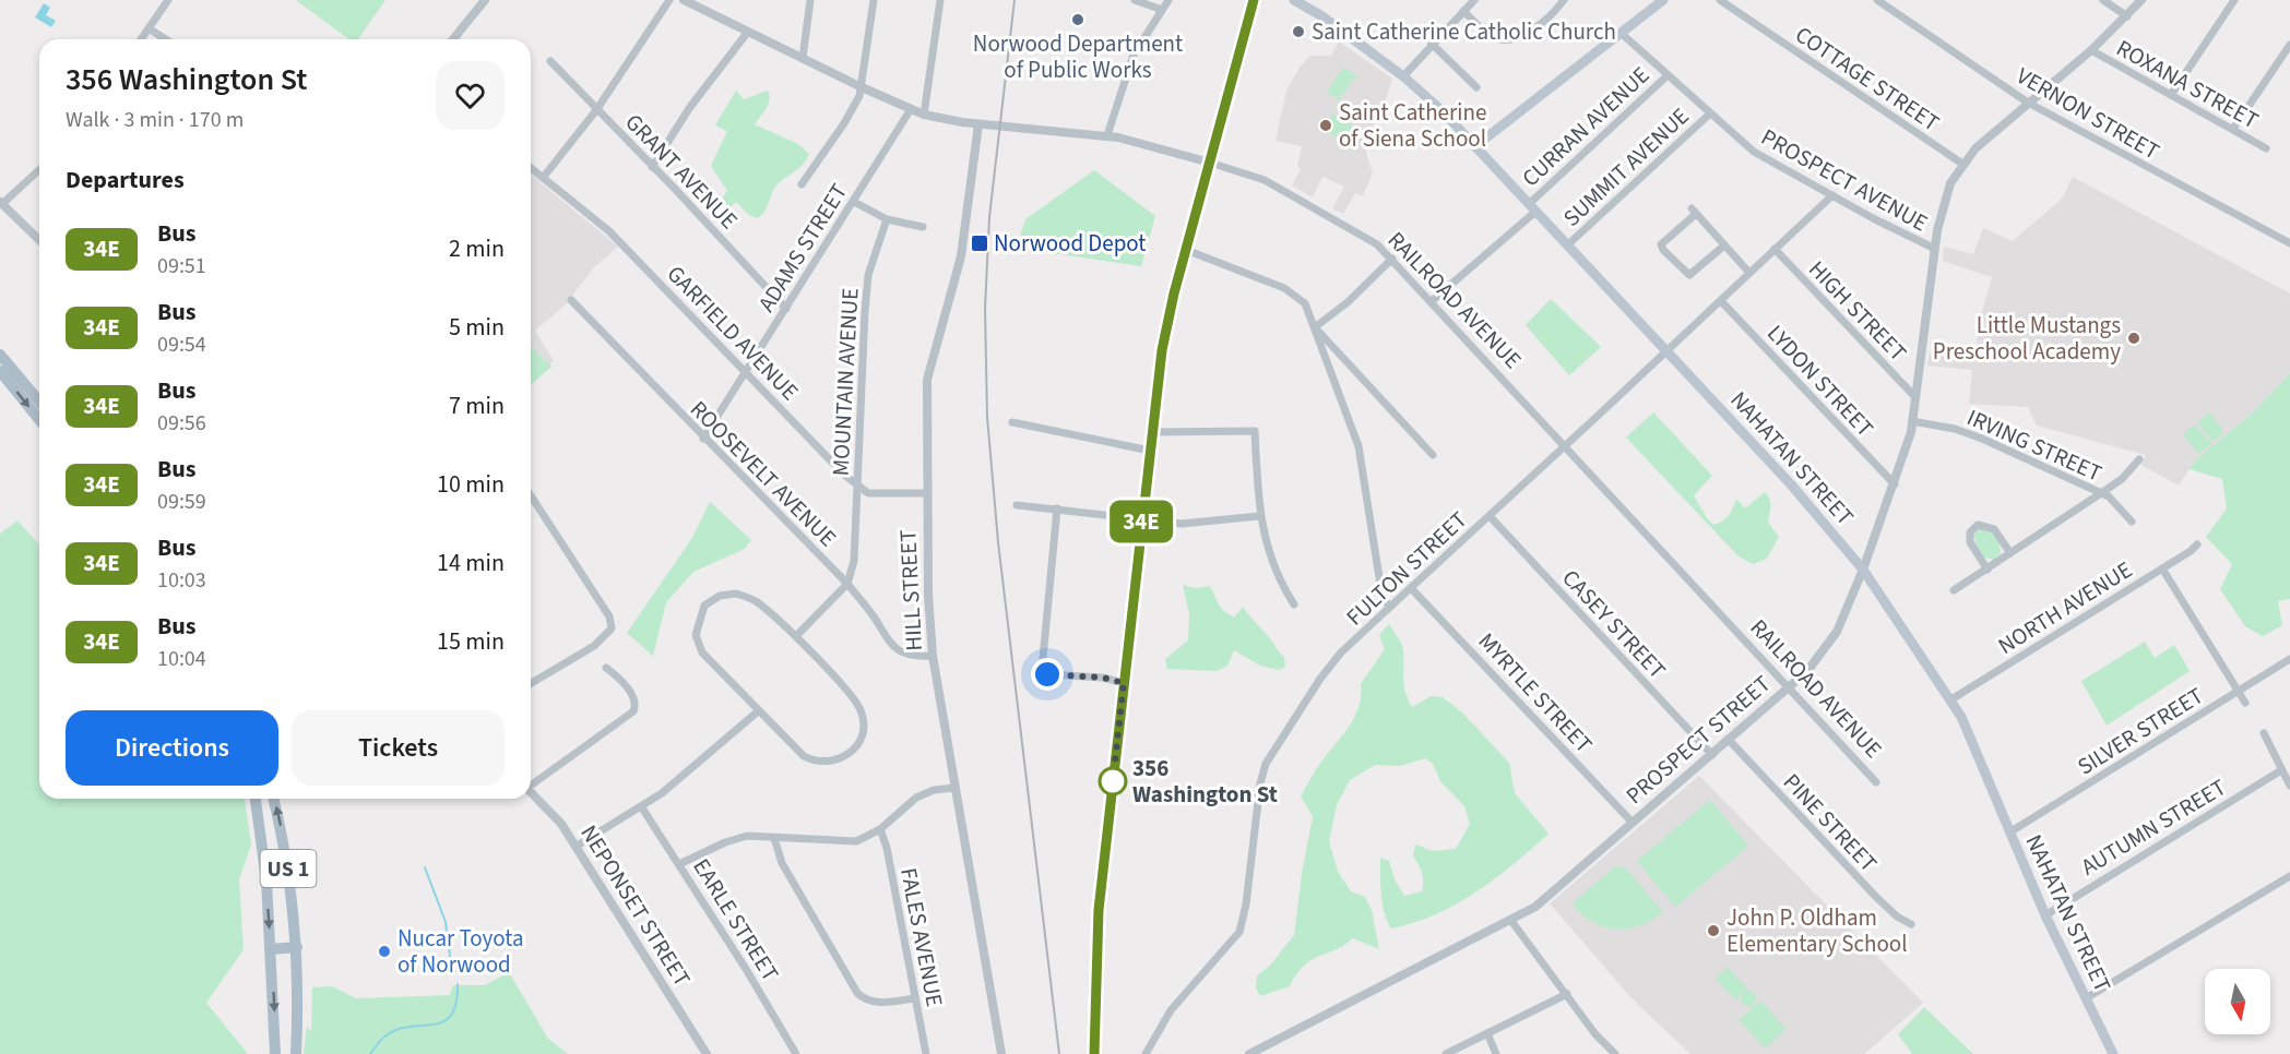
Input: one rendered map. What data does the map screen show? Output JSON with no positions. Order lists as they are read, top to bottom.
{
  "streets": {
    "main road": ["NAHATAN STREET", "US 1"],
    "street": [
      "COTTAGE STREET",
      "ROXANA STREET",
      "VERNON STREET",
      "CURRAN AVENUE",
      "SUMMIT AVENUE",
      "GRANT AVENUE",
      "PROSPECT AVENUE",
      "ADAMS STREET",
      "RAILROAD AVENUE",
      "HIGH STREET",
      "GARFIELD AVENUE",
      "LYDON STREET",
      "MOUNTAIN AVENUE",
      "IRVING STREET",
      "ROOSEVELT AVENUE",
      "FULTON STREET",
      "HILL STREET",
      "NORTH AVENUE",
      "CASEY STREET",
      "MYRTLE STREET",
      "SILVER STREET",
      "PROSPECT STREET",
      "PINE STREET",
      "AUTUMN STREET",
      "NEPONSET STREET",
      "EARLE STREET",
      "FALES AVENUE"
    ]
  },
  "crossings": [
    ["COTTAGE STREET", "PROSPECT STREET"],
    ["ROXANA STREET", "PROSPECT STREET"],
    ["VERNON STREET", "PROSPECT STREET"],
    ["CURRAN AVENUE", "PROSPECT AVENUE"],
    ["CURRAN AVENUE", "RAILROAD AVENUE"],
    ["CURRAN AVENUE", "NAHATAN STREET"],
    ["SUMMIT AVENUE", "PROSPECT AVENUE"],
    ["SUMMIT AVENUE", "NAHATAN STREET"],
    ["GRANT AVENUE", "ADAMS STREET"],
    ["PROSPECT AVENUE", "FULTON STREET"],
    ["PROSPECT AVENUE", "PROSPECT STREET"],
    ["ADAMS STREET", "RAILROAD AVENUE"],
    ["ADAMS STREET", "GARFIELD AVENUE"],
    ["ADAMS STREET", "ROOSEVELT AVENUE"],
    ["RAILROAD AVENUE", "FULTON STREET"],
    ["RAILROAD AVENUE", "HILL STREET"],
    ["RAILROAD AVENUE", "PROSPECT STREET"],
    ["HIGH STREET", "FULTON STREET"],
    ["HIGH STREET", "PROSPECT STREET"],
    ["GARFIELD AVENUE", "MOUNTAIN AVENUE"],
    ["GARFIELD AVENUE", "HILL STREET"],
    ["LYDON STREET", "FULTON STREET"],
    ["LYDON STREET", "PROSPECT STREET"],
    ["MOUNTAIN AVENUE", "ROOSEVELT AVENUE"],
    ["IRVING STREET", "PROSPECT STREET"],
    ["NAHATAN STREET", "FULTON STREET"],
    ["NAHATAN STREET", "NORTH AVENUE"],
    ["NAHATAN STREET", "SILVER STREET"],
    ["NAHATAN STREET", "PROSPECT STREET"],
    ["NAHATAN STREET", "AUTUMN STREET"],
    ["ROOSEVELT AVENUE", "HILL STREET"],
    ["FULTON STREET", "CASEY STREET"],
    ["FULTON STREET", "MYRTLE STREET"],
    ["CASEY STREET", "PROSPECT STREET"],
    ["MYRTLE STREET", "PROSPECT STREET"],
    ["PROSPECT STREET", "PINE STREET"]
  ],
  "places": {
    "other": [
      "Norwood Department of Public Works",
      "Saint Catherine Catholic Church",
      "Saint Catherine of Siena School",
      "Little Mustangs Preschool Academy",
      "356 Washington St",
      "John P. Oldham Elementary School",
      "Nucar Toyota of Norwood"
    ],
    "transit": ["Norwood Depot"]
  },
  "lines": ["bus line 34E"],
  "north": "bottom",
  "page": {
    "on_map": "34E",
    "heading": [
      ["356 Washington St", "Walk · 3 min · 170 m"],
      "Departures"
    ],
    "list": [
      {
        "mark": "34E",
        "name": "Bus",
        "note": "09:51",
        "value": "2 min"
      },
      {
        "mark": "34E",
        "name": "Bus",
        "note": "09:54",
        "value": "5 min"
      },
      {
        "mark": "34E",
        "name": "Bus",
        "note": "09:56",
        "value": "7 min"
      },
      {
        "mark": "34E",
        "name": "Bus",
        "note": "09:59",
        "value": "10 min"
      },
      {
        "mark": "34E",
        "name": "Bus",
        "note": "10:03",
        "value": "14 min"
      },
      {
        "mark": "34E",
        "name": "Bus",
        "note": "10:04",
        "value": "15 min"
      }
    ],
    "buttons": ["Directions", "Tickets"]
  }
}
